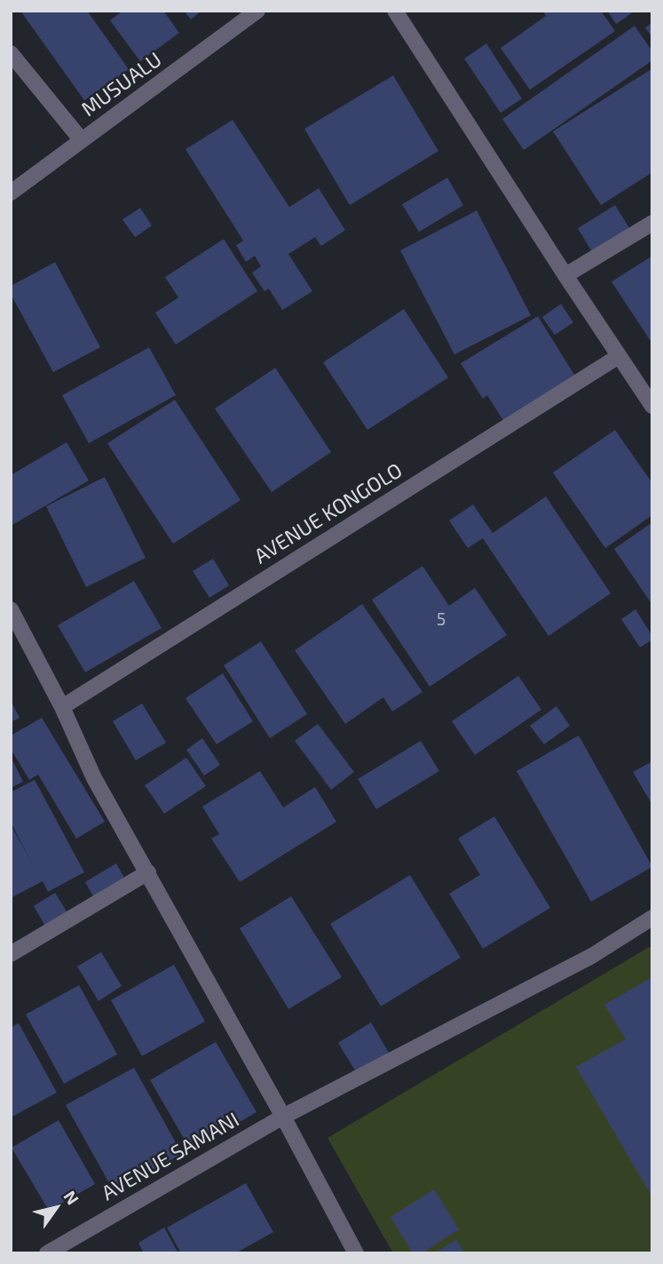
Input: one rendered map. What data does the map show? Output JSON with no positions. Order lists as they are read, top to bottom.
{
  "streets": {
    "street": ["MUSUALU", "AVENUE KONGOLO", "AVENUE SAMANI"]
  },
  "house_numbers": ["5"],
  "north": "top right"
}
